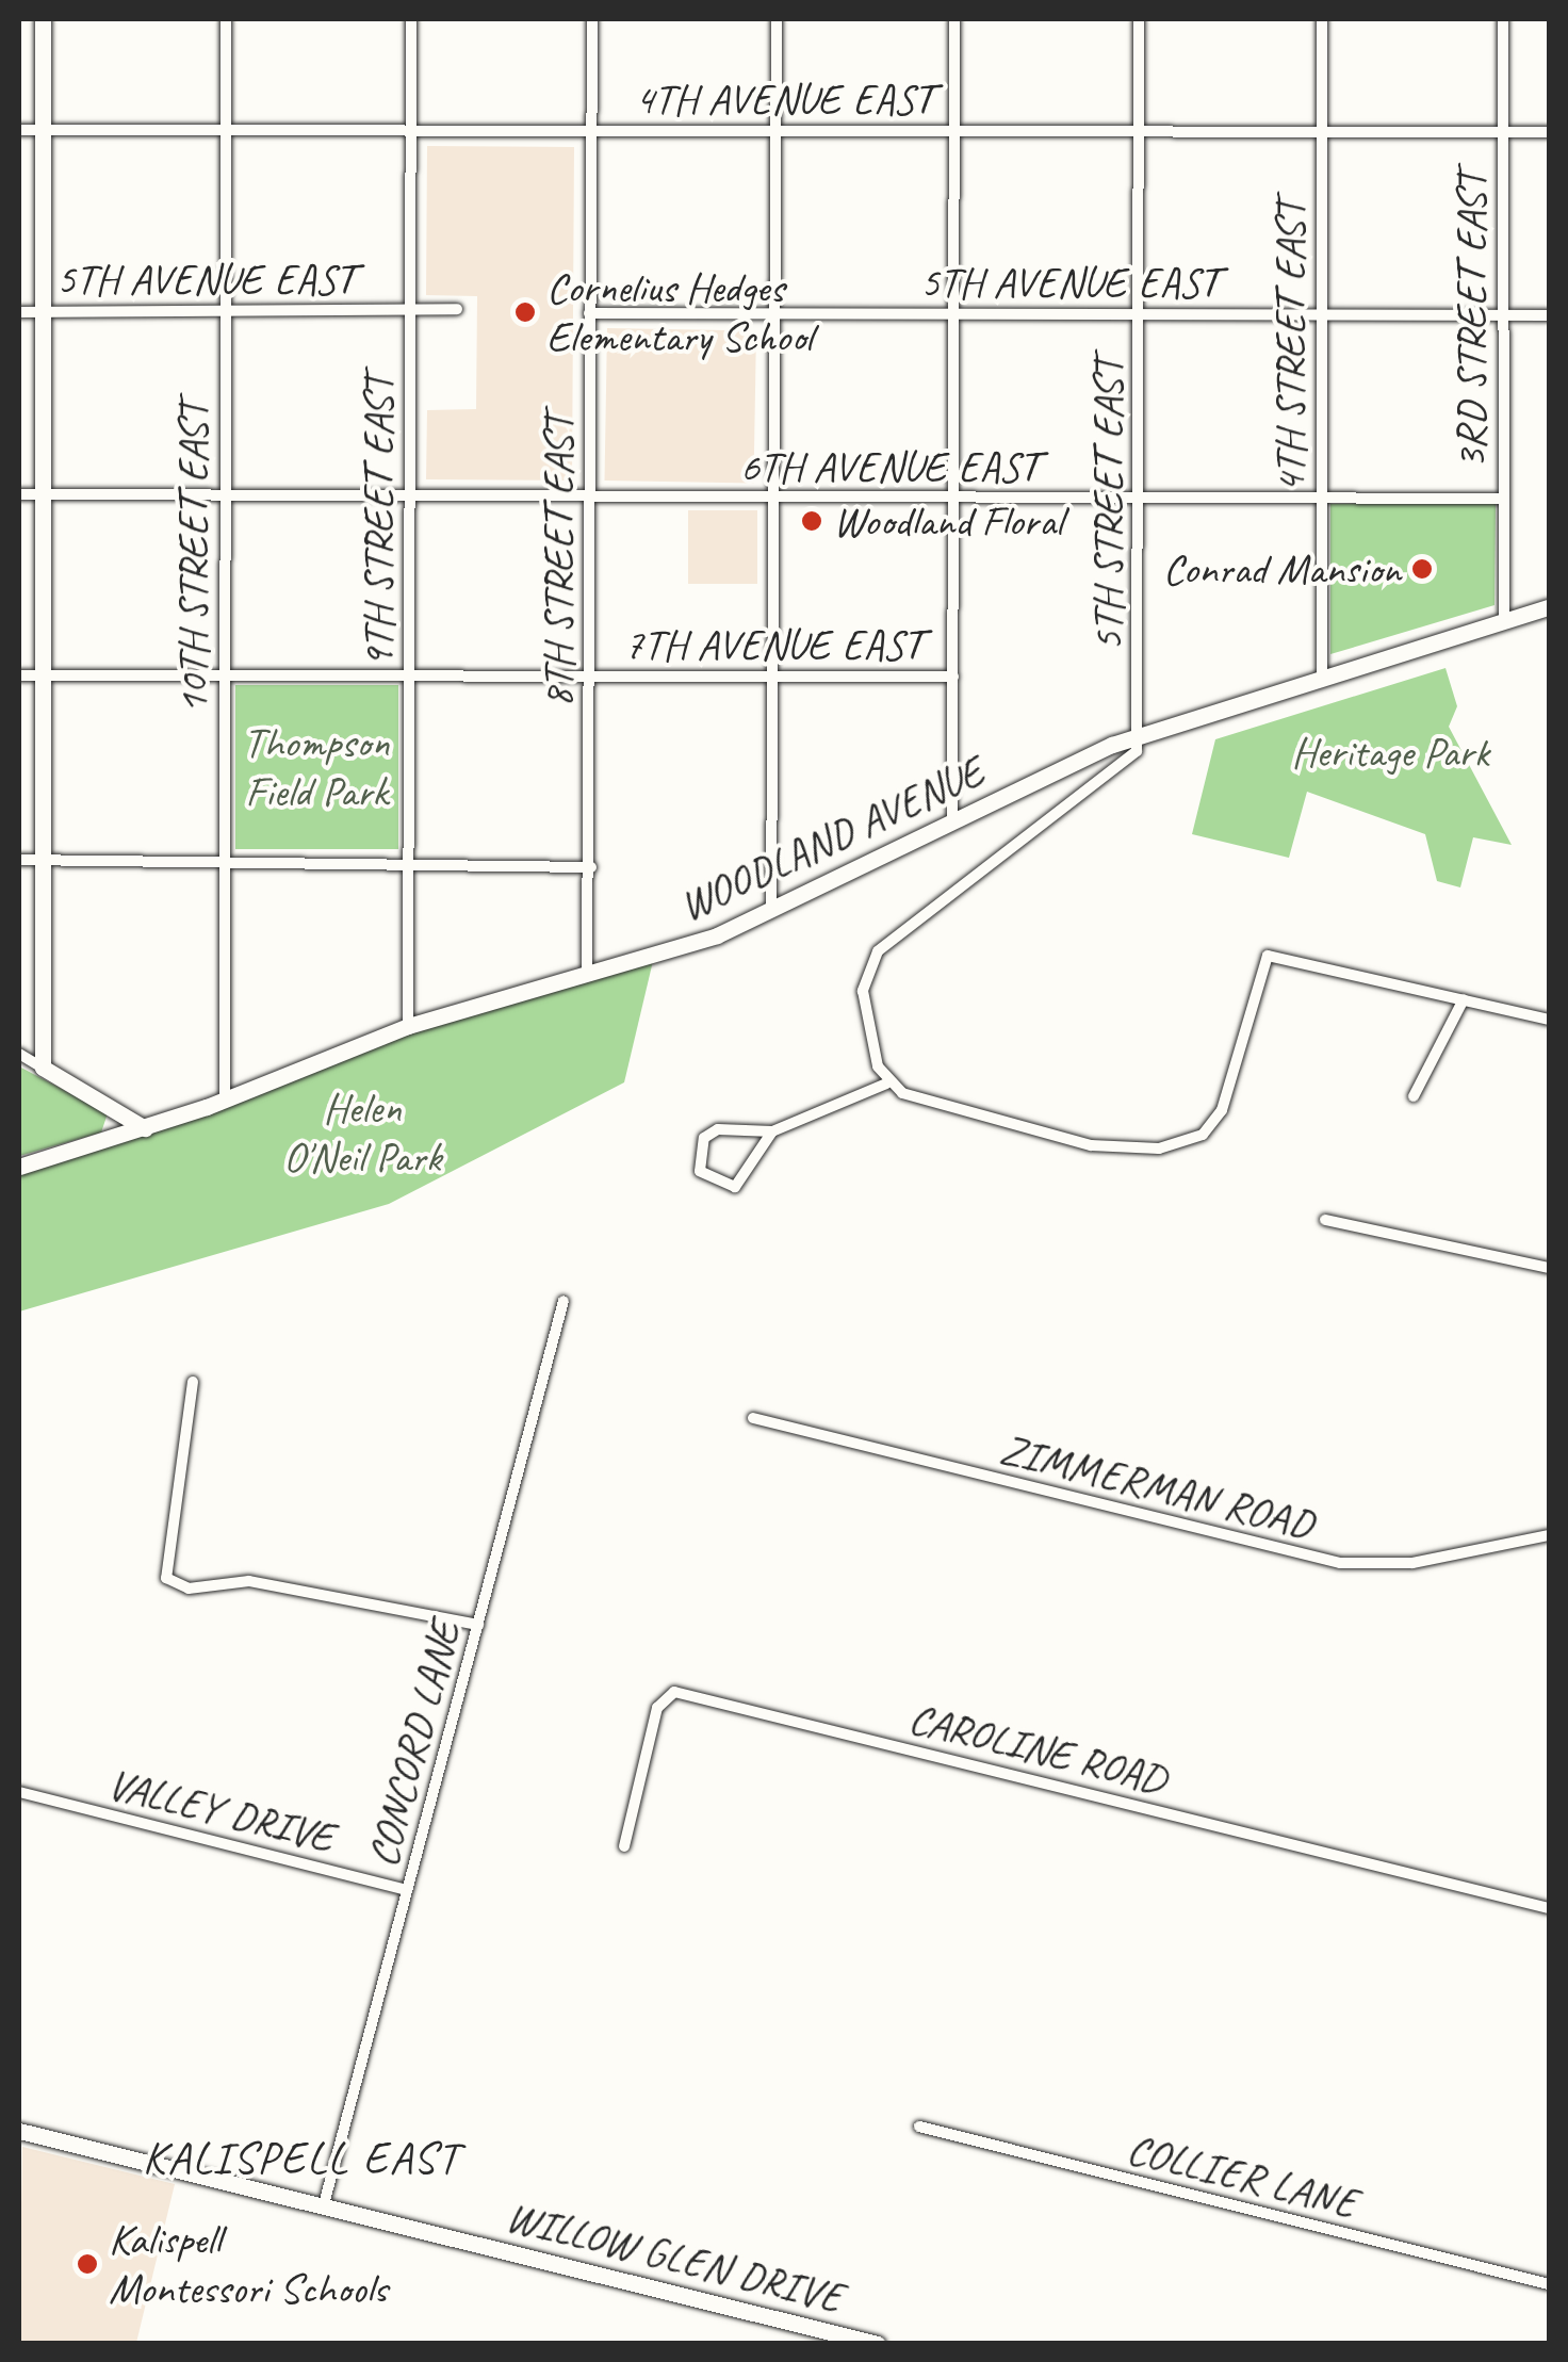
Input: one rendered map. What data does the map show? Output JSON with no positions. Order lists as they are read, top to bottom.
{
  "streets": {
    "street": [
      "4TH AVENUE EAST",
      "5TH AVENUE EAST",
      "3RD STREET EAST",
      "4TH STREET EAST",
      "6TH AVENUE EAST",
      "5TH STREET EAST",
      "9TH STREET EAST",
      "10TH STREET EAST",
      "8TH STREET EAST",
      "7TH AVENUE EAST",
      "WOODLAND AVENUE",
      "ZIMMERMAN ROAD",
      "CONCORD LANE",
      "CAROLINE ROAD",
      "VALLEY DRIVE",
      "COLLIER LANE",
      "WILLOW GLEN DRIVE"
    ]
  },
  "crossings": [
    ["4TH AVENUE EAST", "3RD STREET EAST"],
    ["4TH AVENUE EAST", "4TH STREET EAST"],
    ["4TH AVENUE EAST", "5TH STREET EAST"],
    ["4TH AVENUE EAST", "9TH STREET EAST"],
    ["4TH AVENUE EAST", "10TH STREET EAST"],
    ["4TH AVENUE EAST", "8TH STREET EAST"],
    ["5TH AVENUE EAST", "3RD STREET EAST"],
    ["5TH AVENUE EAST", "4TH STREET EAST"],
    ["5TH AVENUE EAST", "5TH STREET EAST"],
    ["5TH AVENUE EAST", "9TH STREET EAST"],
    ["5TH AVENUE EAST", "10TH STREET EAST"],
    ["5TH AVENUE EAST", "8TH STREET EAST"],
    ["3RD STREET EAST", "6TH AVENUE EAST"],
    ["3RD STREET EAST", "WOODLAND AVENUE"],
    ["4TH STREET EAST", "6TH AVENUE EAST"],
    ["4TH STREET EAST", "WOODLAND AVENUE"],
    ["6TH AVENUE EAST", "5TH STREET EAST"],
    ["6TH AVENUE EAST", "9TH STREET EAST"],
    ["6TH AVENUE EAST", "10TH STREET EAST"],
    ["6TH AVENUE EAST", "8TH STREET EAST"],
    ["5TH STREET EAST", "WOODLAND AVENUE"],
    ["9TH STREET EAST", "7TH AVENUE EAST"],
    ["9TH STREET EAST", "WOODLAND AVENUE"],
    ["10TH STREET EAST", "7TH AVENUE EAST"],
    ["10TH STREET EAST", "WOODLAND AVENUE"],
    ["8TH STREET EAST", "7TH AVENUE EAST"],
    ["8TH STREET EAST", "WOODLAND AVENUE"],
    ["CONCORD LANE", "VALLEY DRIVE"],
    ["CONCORD LANE", "WILLOW GLEN DRIVE"]
  ],
  "districts": ["KALISPELL EAST"],
  "parks": ["Thompson Field Park", "Heritage Park", "Helen O'Neil Park"],
  "places": [
    "Cornelius Hedges Elementary School",
    "Woodland Floral",
    "Conrad Mansion",
    "Kalispell Montessori Schools"
  ]
}
